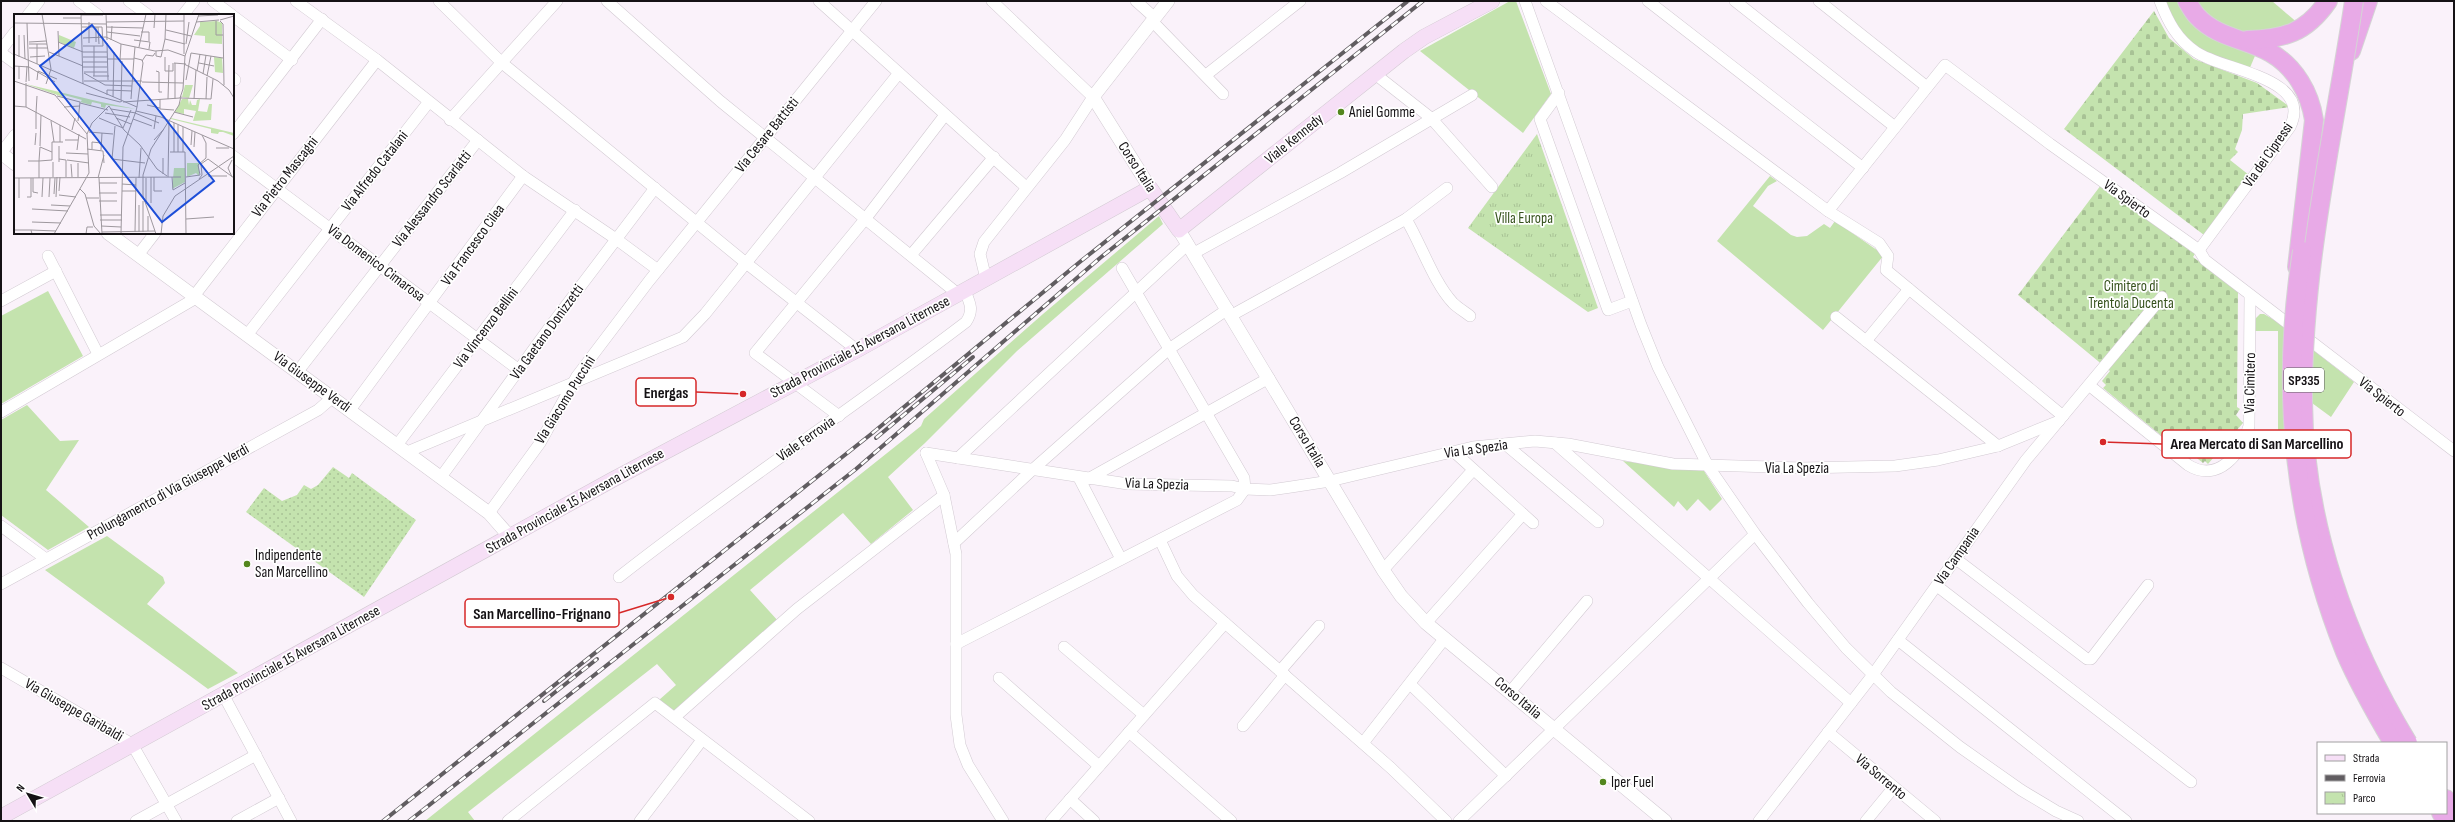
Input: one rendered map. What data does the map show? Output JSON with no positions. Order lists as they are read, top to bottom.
{
  "streets": {
    "highway": ["SP335"],
    "main road": ["Viale Kennedy", "Corso Italia", "Strada Provinciale 15 Aversana Liternese"],
    "street": [
      "Via Cesare Battisti",
      "Via dei Cipressi",
      "Via Alfredo Catalani",
      "Via Pietro Mascagni",
      "Via Alessandro Scarlatti",
      "Via Spierto",
      "Via Francesco Cilea",
      "Via Domenico Cimarosa",
      "Via Vincenzo Bellini",
      "Via Gaetano Donizzetti",
      "Via Giuseppe Verdi",
      "Via Cimitero",
      "Via Giacomo Puccini",
      "Viale Ferrovia",
      "Via La Spezia",
      "Prolungamento di Via Giuseppe Verdi",
      "Via Campania",
      "Via Giuseppe Garibaldi",
      "Via Sorrento"
    ]
  },
  "crossings": [
    ["Via Cesare Battisti", "Via Giacomo Puccini"],
    ["Viale Kennedy", "Corso Italia"],
    ["Via dei Cipressi", "Via Spierto"],
    ["Corso Italia", "Strada Provinciale 15 Aversana Liternese"],
    ["Corso Italia", "Via La Spezia"],
    ["Via Alfredo Catalani", "Via Domenico Cimarosa"],
    ["Via Alfredo Catalani", "Via Giuseppe Verdi"],
    ["Via Pietro Mascagni", "Via Domenico Cimarosa"],
    ["Via Pietro Mascagni", "Via Giuseppe Verdi"],
    ["Via Alessandro Scarlatti", "Via Domenico Cimarosa"],
    ["Via Alessandro Scarlatti", "Via Giuseppe Verdi"],
    ["Via Spierto", "Via Cimitero"],
    ["Via Francesco Cilea", "Via Domenico Cimarosa"],
    ["Via Francesco Cilea", "Via Giuseppe Verdi"],
    ["Via Domenico Cimarosa", "Via Vincenzo Bellini"],
    ["Via Domenico Cimarosa", "Via Gaetano Donizzetti"],
    ["Via Vincenzo Bellini", "Via Giuseppe Verdi"],
    ["Via Gaetano Donizzetti", "Via Giuseppe Verdi"],
    ["Strada Provinciale 15 Aversana Liternese", "Via Giuseppe Verdi"],
    ["Strada Provinciale 15 Aversana Liternese", "Viale Ferrovia"],
    ["Strada Provinciale 15 Aversana Liternese", "Via Giuseppe Garibaldi"],
    ["Via Giuseppe Verdi", "Via Giacomo Puccini"],
    ["Via Giuseppe Verdi", "Prolungamento di Via Giuseppe Verdi"],
    ["Via Cimitero", "Via Campania"],
    ["Via La Spezia", "Via Campania"],
    ["Via Campania", "Via Sorrento"]
  ],
  "parks": ["Villa Europa", "Cimitero di Trentola Ducenta"],
  "places": [
    "Aniel Gomme",
    "Energas",
    "Area Mercato di San Marcellino",
    "Indipendente San Marcellino",
    "San Marcellino-Frignano",
    "Iper Fuel"
  ],
  "legend": ["Strada", "Ferrovia", "Parco"],
  "north": "top left"
}
